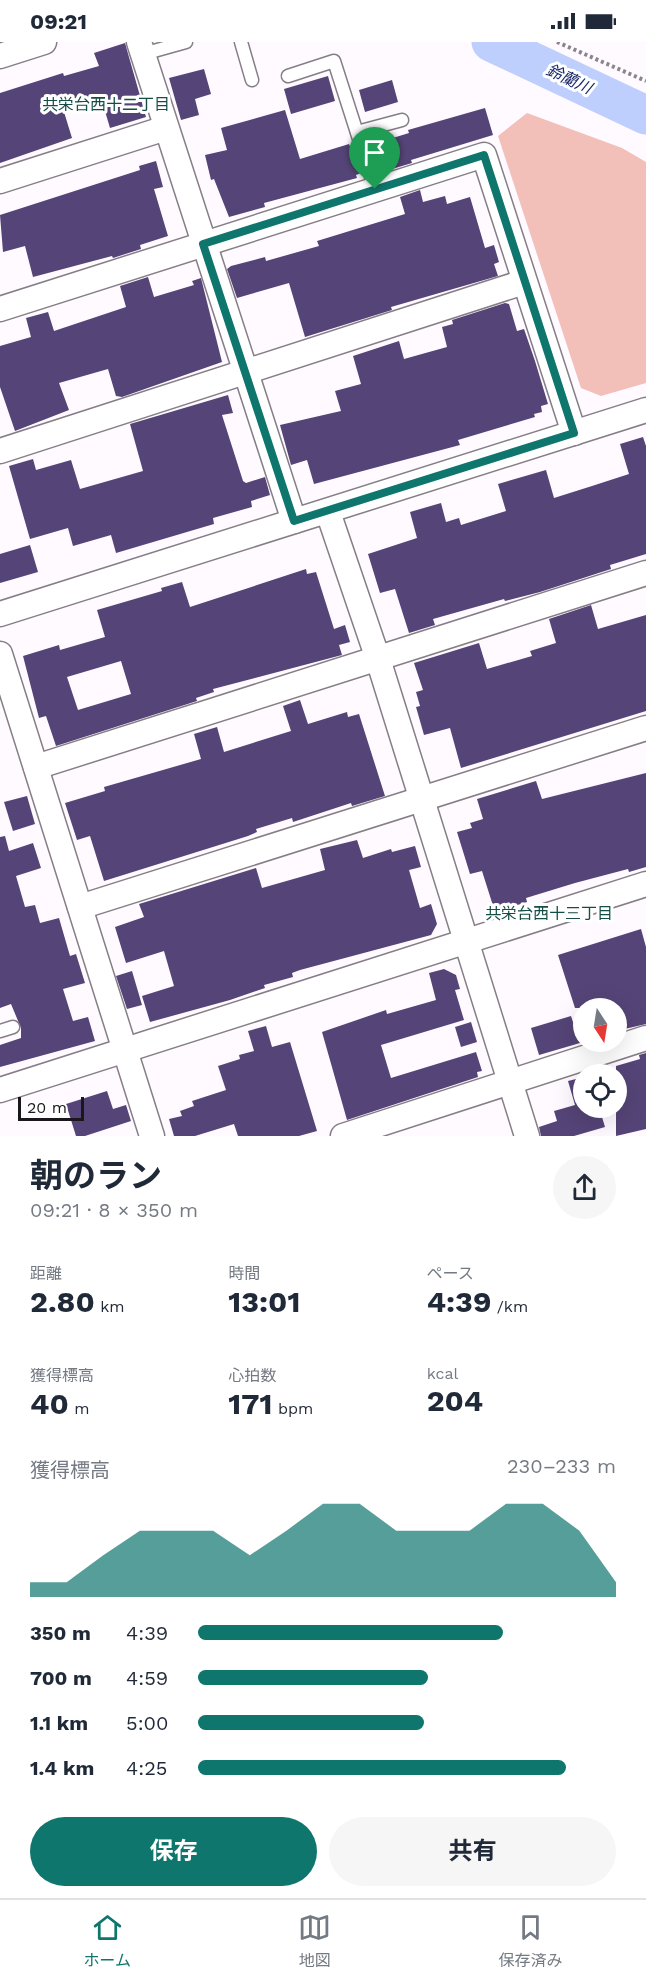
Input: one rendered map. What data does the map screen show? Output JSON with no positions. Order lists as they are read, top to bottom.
{
  "districts": ["共栄台西十二丁目", "共栄台西十三丁目"],
  "water": ["鈴蘭川"],
  "scale_bar": "20 m",
  "north": "bottom",
  "page": {
    "status": "09:21",
    "scale": "20 m",
    "heading": ["朝のラン", "09:21 · 8 × 350 m"],
    "stats": [
      ["距離", "2.80 km"],
      ["時間", "13:01"],
      ["ペース", "4:39 /km"],
      ["獲得標高", "40 m"],
      ["心拍数", "171 bpm"],
      ["kcal", "204"]
    ],
    "chart": ["獲得標高", "230–233 m"],
    "list": [
      {
        "name": "350 m",
        "note": "4:39"
      },
      {
        "name": "700 m",
        "note": "4:59"
      },
      {
        "name": "1.1 km",
        "note": "5:00"
      },
      {
        "name": "1.4 km",
        "note": "4:25"
      }
    ],
    "buttons": ["保存", "共有"],
    "tabs": ["ホーム", "地図", "保存済み"]
  }
}
